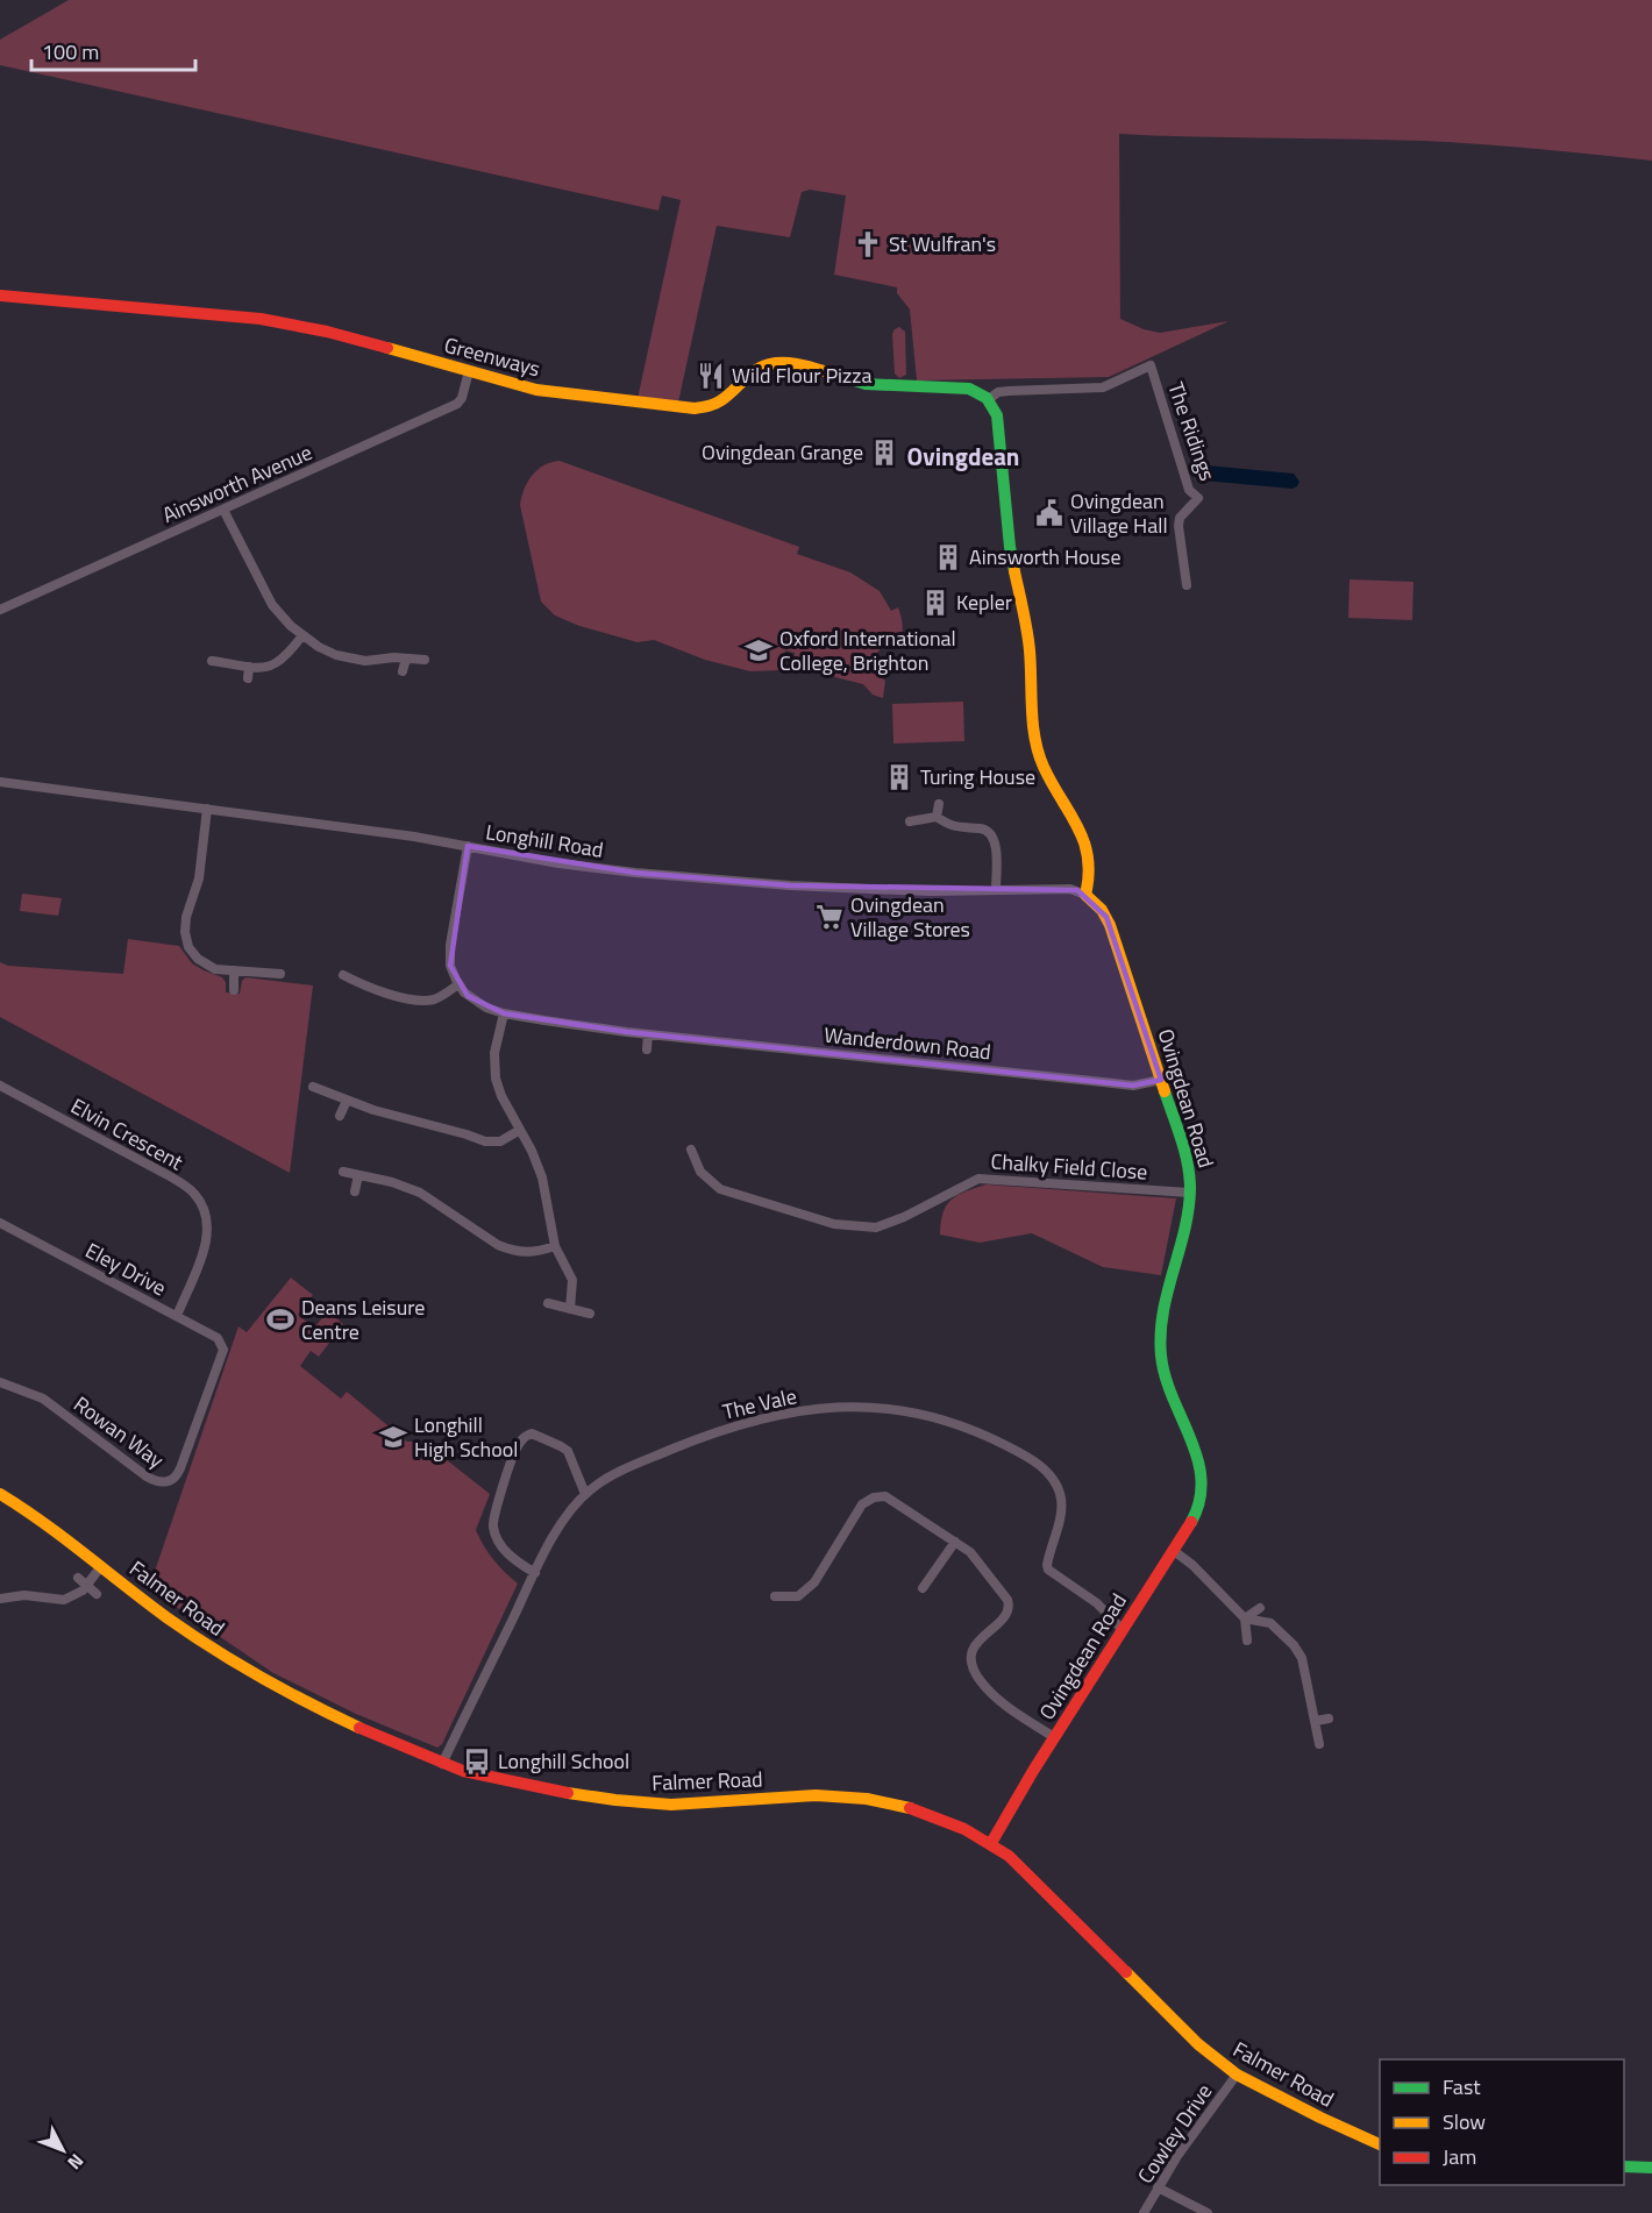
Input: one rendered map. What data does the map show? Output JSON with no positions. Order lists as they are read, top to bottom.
{
  "streets": {
    "street": [
      "Greenways",
      "The Ridings",
      "Ainsworth Avenue",
      "Longhill Road",
      "Wanderdown Road",
      "Ovingdean Road",
      "Elvin Crescent",
      "Chalky Field Close",
      "Eley Drive",
      "The Vale",
      "Rowan Way",
      "Falmer Road",
      "Cowley Drive"
    ]
  },
  "crossings": [
    ["Greenways", "The Ridings"],
    ["Greenways", "Ainsworth Avenue"],
    ["Longhill Road", "Ovingdean Road"],
    ["Wanderdown Road", "Ovingdean Road"],
    ["Ovingdean Road", "Chalky Field Close"],
    ["Ovingdean Road", "The Vale"],
    ["Ovingdean Road", "Falmer Road"],
    ["Elvin Crescent", "Eley Drive"],
    ["Eley Drive", "Rowan Way"],
    ["The Vale", "Falmer Road"],
    ["Falmer Road", "Cowley Drive"]
  ],
  "districts": ["Ovingdean"],
  "places": {
    "church": ["St Wulfran's"],
    "restaurant": ["Wild Flour Pizza"],
    "building": [
      "Ovingdean Grange",
      "Ainsworth House",
      "Kepler",
      "Turing House"
    ],
    "public building": ["Ovingdean Village Hall"],
    "school or university": ["Oxford International College, Brighton", "Longhill High School"],
    "supermarket": ["Ovingdean Village Stores"],
    "sports": ["Deans Leisure Centre"],
    "bus stop": ["Longhill School"]
  },
  "legend": ["Fast", "Slow", "Jam"],
  "scale_bar": "100 m",
  "north": "bottom right"
}
